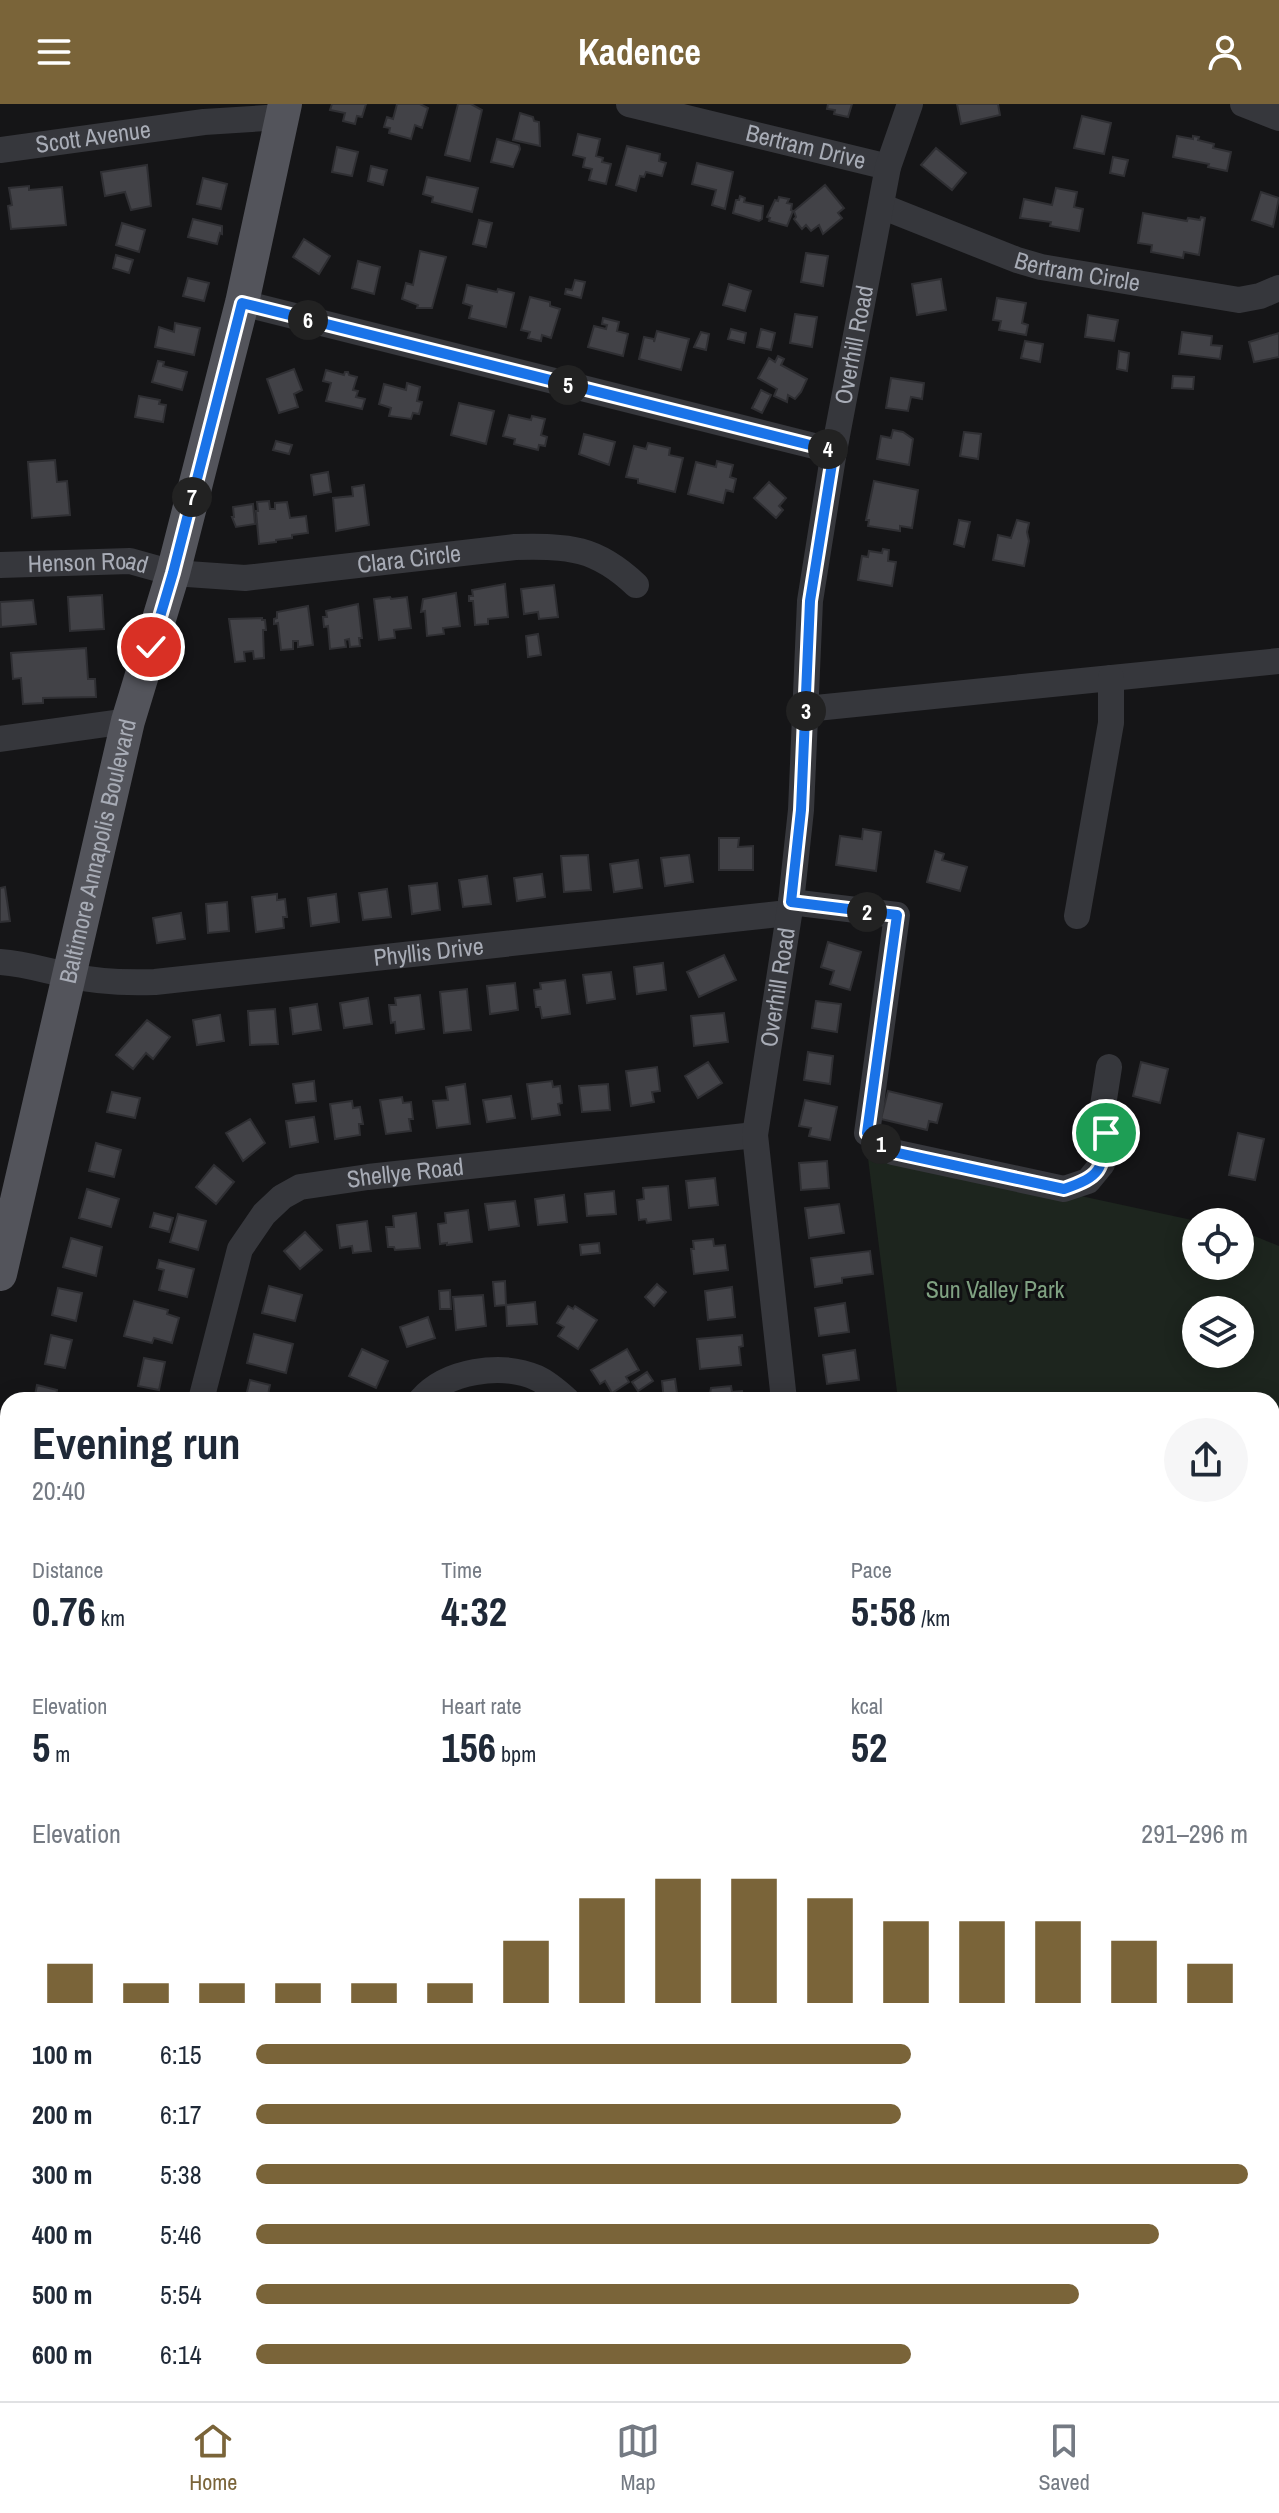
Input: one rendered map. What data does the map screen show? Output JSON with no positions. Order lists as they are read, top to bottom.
{
  "streets": {
    "main road": ["Baltimore Annapolis Boulevard"],
    "street": [
      "Scott Avenue",
      "Bertram Drive",
      "Bertram Circle",
      "Overhill Road",
      "Clara Circle",
      "Henson Road",
      "Phyllis Drive",
      "Shellye Road"
    ]
  },
  "crossings": [
    ["Scott Avenue", "Baltimore Annapolis Boulevard"],
    ["Bertram Drive", "Overhill Road"],
    ["Bertram Circle", "Overhill Road"],
    ["Overhill Road", "Phyllis Drive"],
    ["Overhill Road", "Shellye Road"],
    ["Clara Circle", "Henson Road"],
    ["Clara Circle", "Baltimore Annapolis Boulevard"],
    ["Henson Road", "Baltimore Annapolis Boulevard"],
    ["Baltimore Annapolis Boulevard", "Phyllis Drive"]
  ],
  "parks": ["Sun Valley Park"],
  "page": {
    "header": "Kadence",
    "pins": [
      "6",
      "5",
      "4",
      "7",
      "3",
      "2",
      "1"
    ],
    "heading": ["Evening run", "20:40"],
    "stats": [
      ["Distance", "0.76 km"],
      ["Time", "4:32"],
      ["Pace", "5:58 /km"],
      ["Elevation", "5 m"],
      ["Heart rate", "156 bpm"],
      ["kcal", "52"]
    ],
    "chart": ["Elevation", "291–296 m"],
    "list": [
      {
        "name": "100 m",
        "note": "6:15"
      },
      {
        "name": "200 m",
        "note": "6:17"
      },
      {
        "name": "300 m",
        "note": "5:38"
      },
      {
        "name": "400 m",
        "note": "5:46"
      },
      {
        "name": "500 m",
        "note": "5:54"
      },
      {
        "name": "600 m",
        "note": "6:14"
      }
    ],
    "tabs": ["Home", "Map", "Saved"]
  }
}
